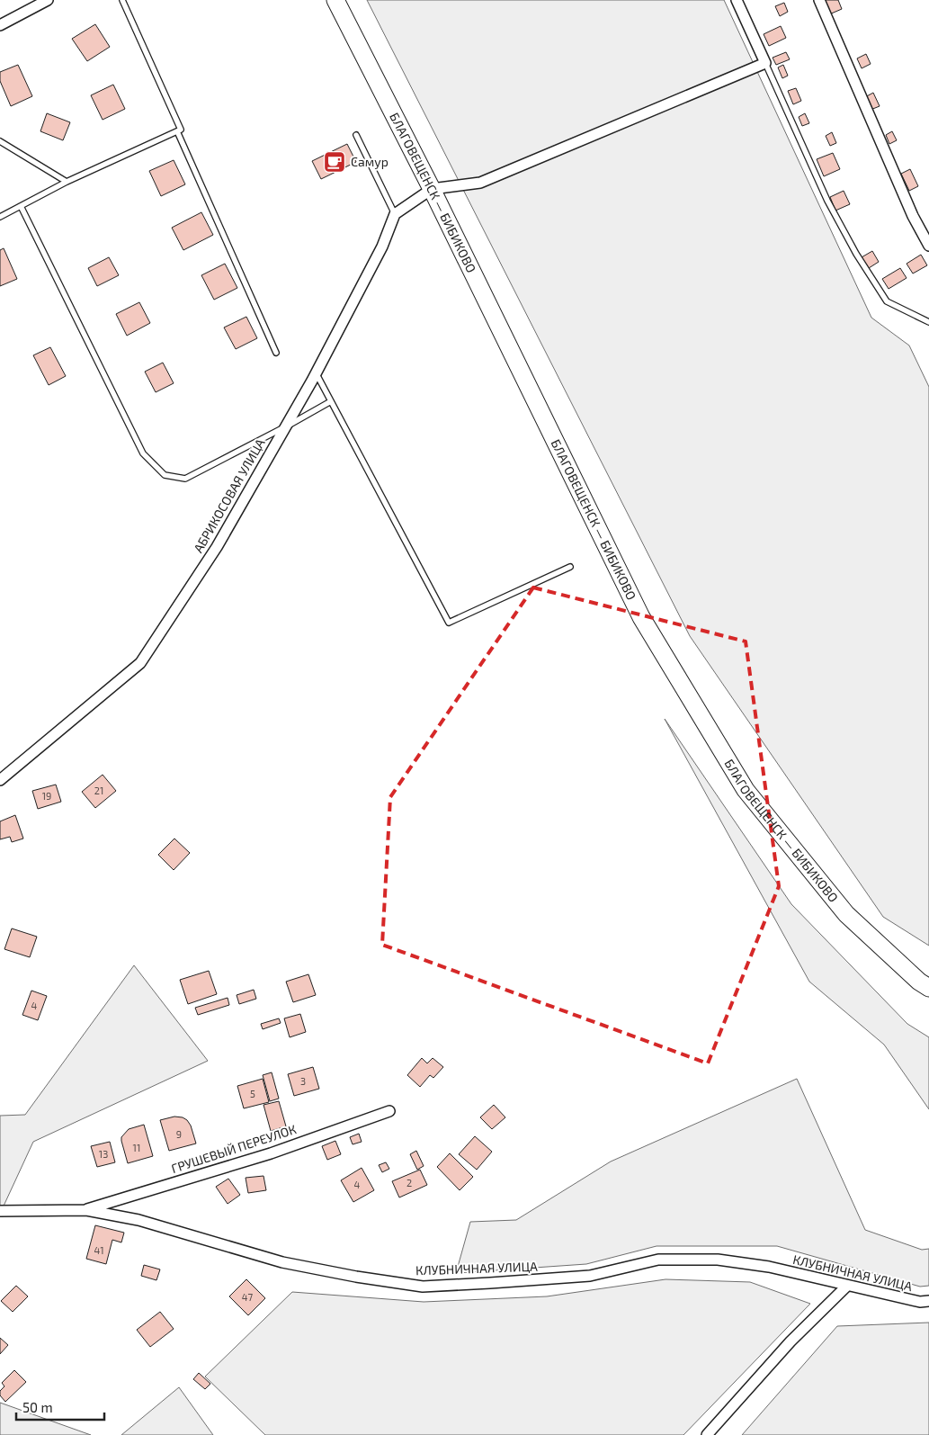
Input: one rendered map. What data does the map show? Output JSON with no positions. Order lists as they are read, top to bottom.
{
  "streets": {
    "main road": ["БЛАГОВЕЩЕНСК — БИБИКОВО"],
    "street": ["АБРИКОСОВАЯ УЛИЦА", "ГРУШЕВЫЙ ПЕРЕУЛОК", "КЛУБНИЧНАЯ УЛИЦА"]
  },
  "crossings": [
    ["ГРУШЕВЫЙ ПЕРЕУЛОК", "КЛУБНИЧНАЯ УЛИЦА"]
  ],
  "places": {
    "cafe": ["Самур"]
  },
  "house_numbers": [
    "21",
    "19",
    "4",
    "3",
    "5",
    "9",
    "11",
    "13",
    "2",
    "4",
    "41",
    "47"
  ],
  "scale_bar": "50 m"
}
